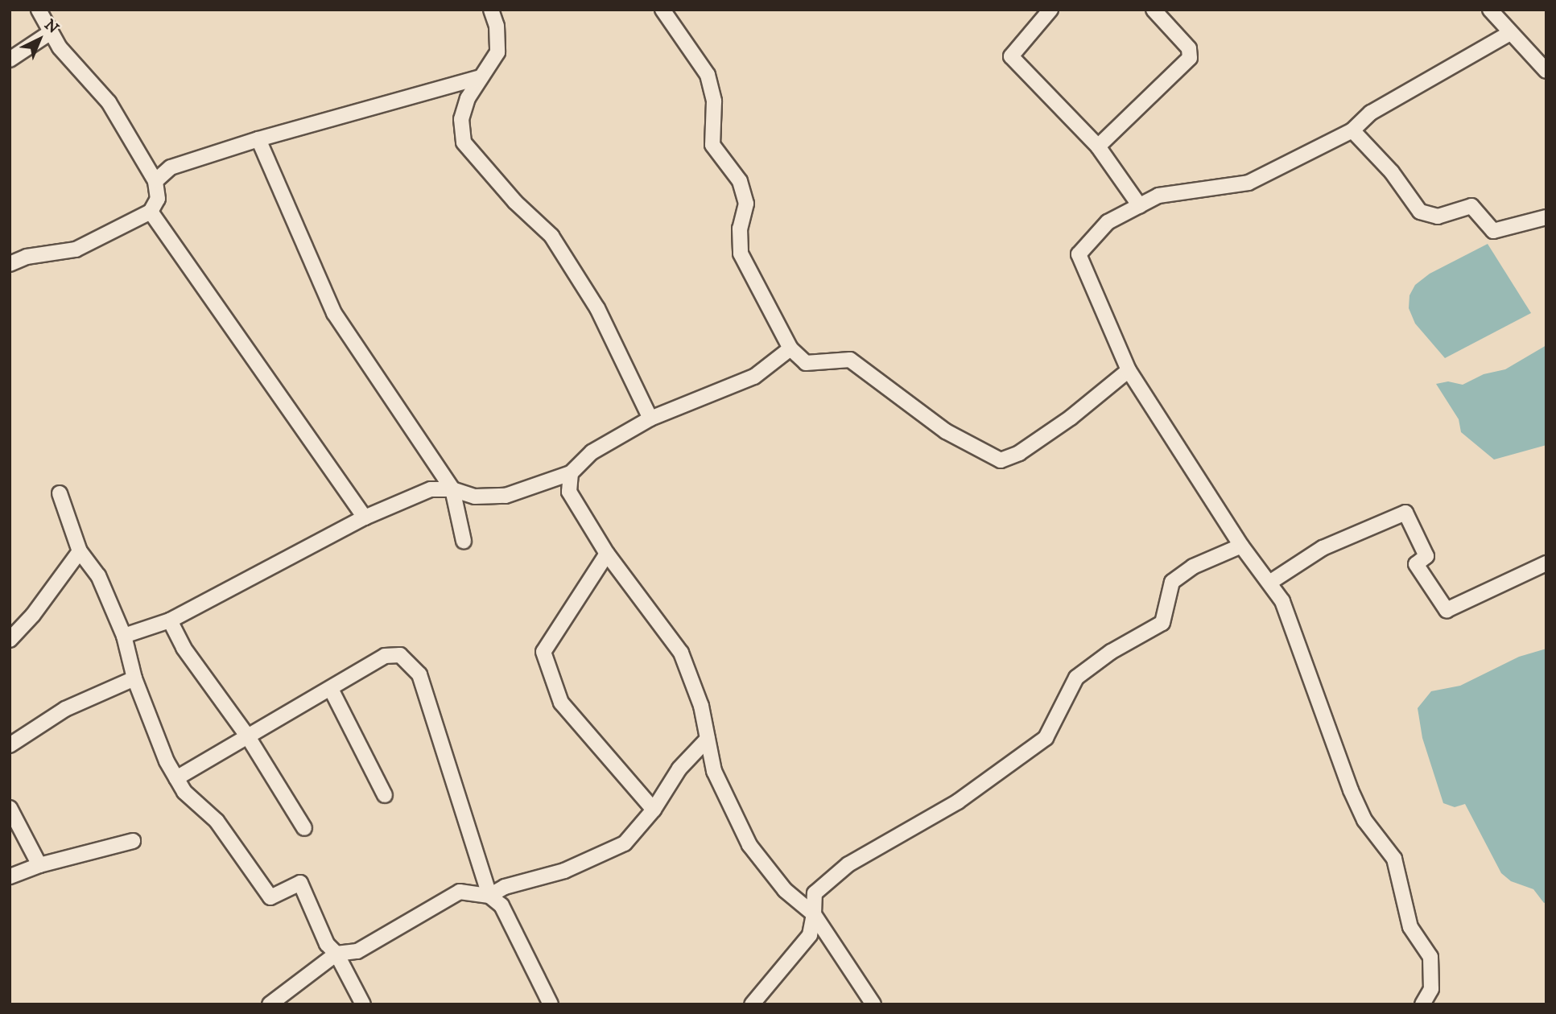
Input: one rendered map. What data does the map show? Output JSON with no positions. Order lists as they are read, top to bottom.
{
  "north": "top right"
}
